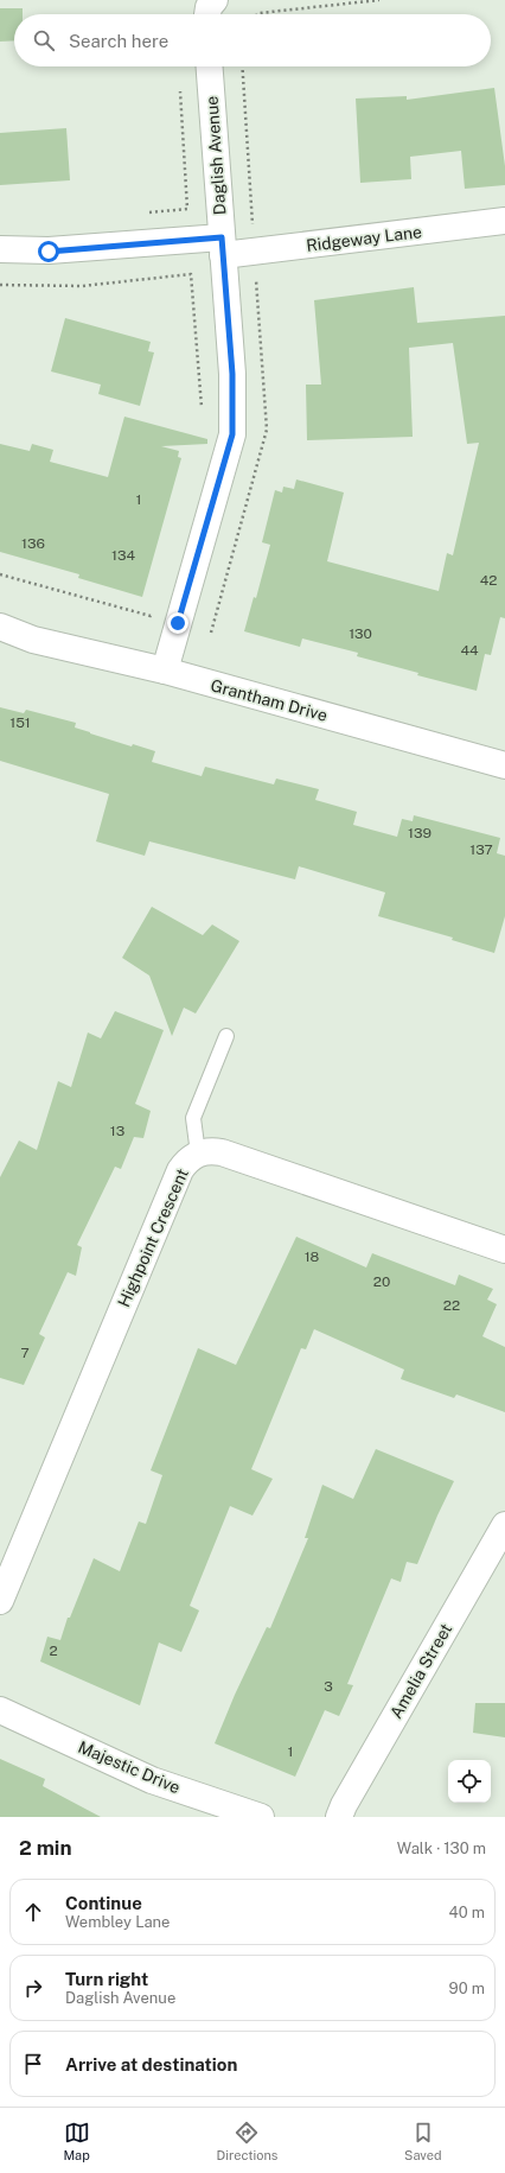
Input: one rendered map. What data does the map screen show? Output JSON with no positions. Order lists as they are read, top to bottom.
{
  "streets": {
    "street": [
      "Daglish Avenue",
      "Ridgeway Lane",
      "Grantham Drive",
      "Highpoint Crescent",
      "Amelia Street",
      "Majestic Drive"
    ]
  },
  "crossings": [
    ["Daglish Avenue", "Ridgeway Lane"],
    ["Daglish Avenue", "Grantham Drive"]
  ],
  "house_numbers": [
    "1",
    "136",
    "134",
    "42",
    "130",
    "44",
    "151",
    "139",
    "137",
    "13",
    "18",
    "20",
    "22",
    "7",
    "2",
    "3",
    "1"
  ],
  "page": {
    "search": "Search here",
    "heading": ["2 min", "Walk · 130 m"],
    "list": [
      ["Continue", "Wembley Lane", "40 m"],
      ["Turn right", "Daglish Avenue", "90 m"],
      "Arrive at destination"
    ],
    "nav": ["Map", "Directions", "Saved"]
  }
}
